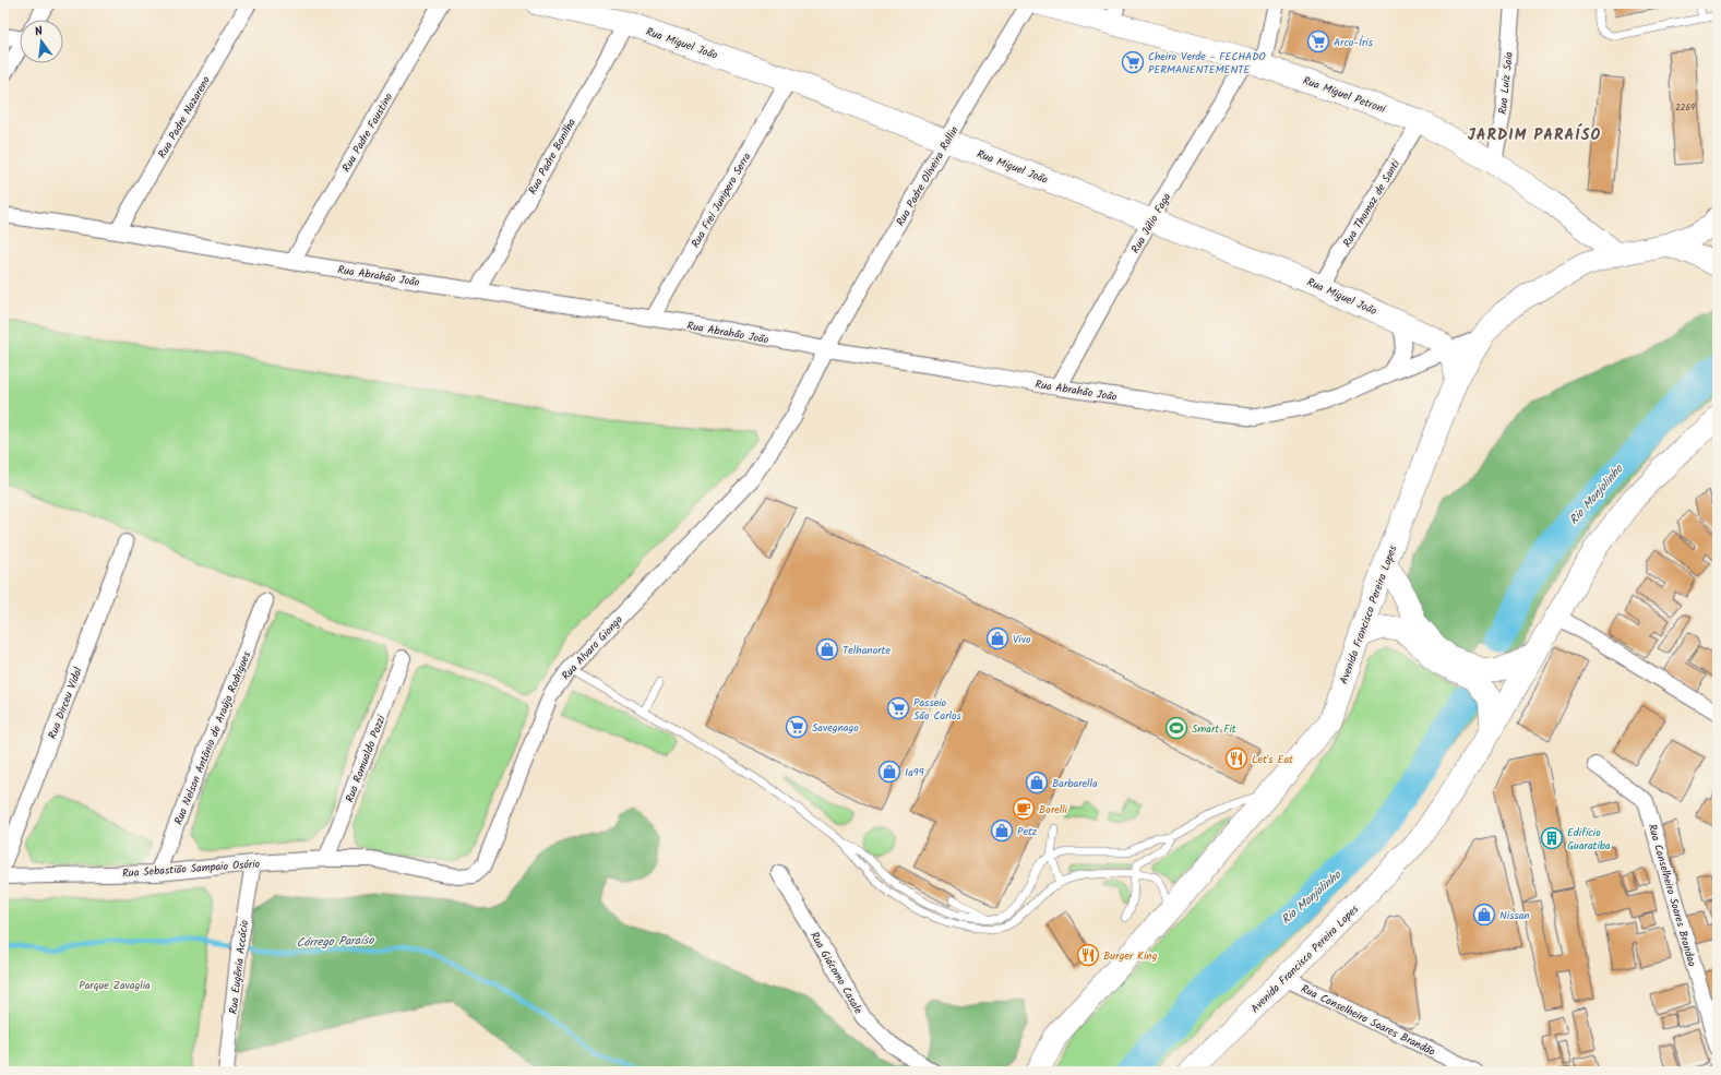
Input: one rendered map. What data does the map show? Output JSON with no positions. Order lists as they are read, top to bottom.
{
  "streets": {
    "main road": ["Rua Miguel João", "Rua Miguel Petroni", "Avenida Francisco Pereira Lopes"],
    "street": [
      "Rua Luiz Saia",
      "Rua Padre Nazareno",
      "Rua Padre Faustino",
      "Rua Padre Bonilha",
      "Rua Padre Oliveira Rollin",
      "Rua Frei Junipero Serra",
      "Rua Thomaz de Santi",
      "Rua Júlio Faga",
      "Rua Abrahão João",
      "Rua Alvaro Giongo",
      "Rua Dirceu Vidal",
      "Rua Nelson Antônio de Araújo Rodrigues",
      "Rua Romualdo Pozzi",
      "Rua Sebastião Sampaio Osório",
      "Rua Conselheiro Soares Brandao",
      "Rua Eugênia Accácio",
      "Rua Giácomo Casale",
      "Rua Conselheiro Soares Brandão"
    ]
  },
  "crossings": [
    ["Rua Miguel João", "Rua Padre Bonilha"],
    ["Rua Miguel João", "Rua Padre Oliveira Rollin"],
    ["Rua Miguel João", "Rua Frei Junipero Serra"],
    ["Rua Miguel João", "Rua Thomaz de Santi"],
    ["Rua Miguel João", "Rua Júlio Faga"],
    ["Rua Miguel João", "Rua Abrahão João"],
    ["Rua Luiz Saia", "Rua Miguel Petroni"],
    ["Rua Miguel Petroni", "Rua Thomaz de Santi"],
    ["Rua Miguel Petroni", "Rua Júlio Faga"],
    ["Rua Miguel Petroni", "Avenida Francisco Pereira Lopes"],
    ["Rua Padre Nazareno", "Rua Abrahão João"],
    ["Rua Padre Faustino", "Rua Abrahão João"],
    ["Rua Padre Bonilha", "Rua Abrahão João"],
    ["Rua Padre Oliveira Rollin", "Rua Abrahão João"],
    ["Rua Padre Oliveira Rollin", "Rua Alvaro Giongo"],
    ["Rua Frei Junipero Serra", "Rua Abrahão João"],
    ["Rua Júlio Faga", "Rua Abrahão João"],
    ["Rua Abrahão João", "Avenida Francisco Pereira Lopes"],
    ["Rua Abrahão João", "Rua Alvaro Giongo"],
    ["Avenida Francisco Pereira Lopes", "Rua Conselheiro Soares Brandão"],
    ["Rua Alvaro Giongo", "Rua Romualdo Pozzi"],
    ["Rua Alvaro Giongo", "Rua Sebastião Sampaio Osório"],
    ["Rua Nelson Antônio de Araújo Rodrigues", "Rua Sebastião Sampaio Osório"],
    ["Rua Romualdo Pozzi", "Rua Sebastião Sampaio Osório"],
    ["Rua Sebastião Sampaio Osório", "Rua Eugênia Accácio"]
  ],
  "districts": ["JARDIM PARAÍSO"],
  "water": ["Rio Monjolinho", "Córrego Paraíso"],
  "parks": ["Parque Zavaglia"],
  "places": {
    "supermarket": [
      "Arco-Íris",
      "Cheiro Verde - FECHADO PERMANENTEMENTE",
      "Passeio São Carlos",
      "Savegnago"
    ],
    "shop": [
      "Vivo",
      "Telhanorte",
      "1a99",
      "Barbarella",
      "Petz",
      "Nissan"
    ],
    "sports": ["Smart Fit"],
    "restaurant": ["Let's Eat", "Burger King"],
    "cafe": ["Borelli"],
    "building": ["Edifício Guaratiba"]
  },
  "house_numbers": ["2269"],
  "north": "top"
}
